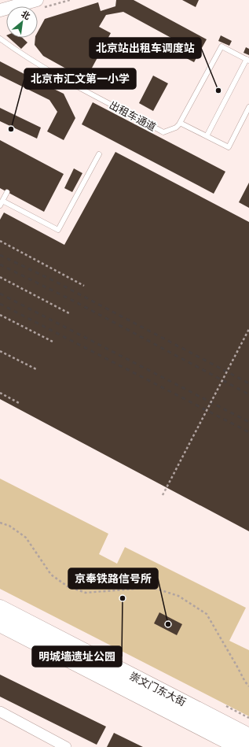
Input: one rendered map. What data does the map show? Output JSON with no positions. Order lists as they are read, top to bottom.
{
  "streets": {
    "main road": ["崇文门东大街"],
    "lane": ["出租车通道"]
  },
  "places": [
    "北京站出租车调度站",
    "北京市汇文第一小学",
    "明城墙遗址公园",
    "京奉铁路信号所"
  ],
  "north": "top right"
}
